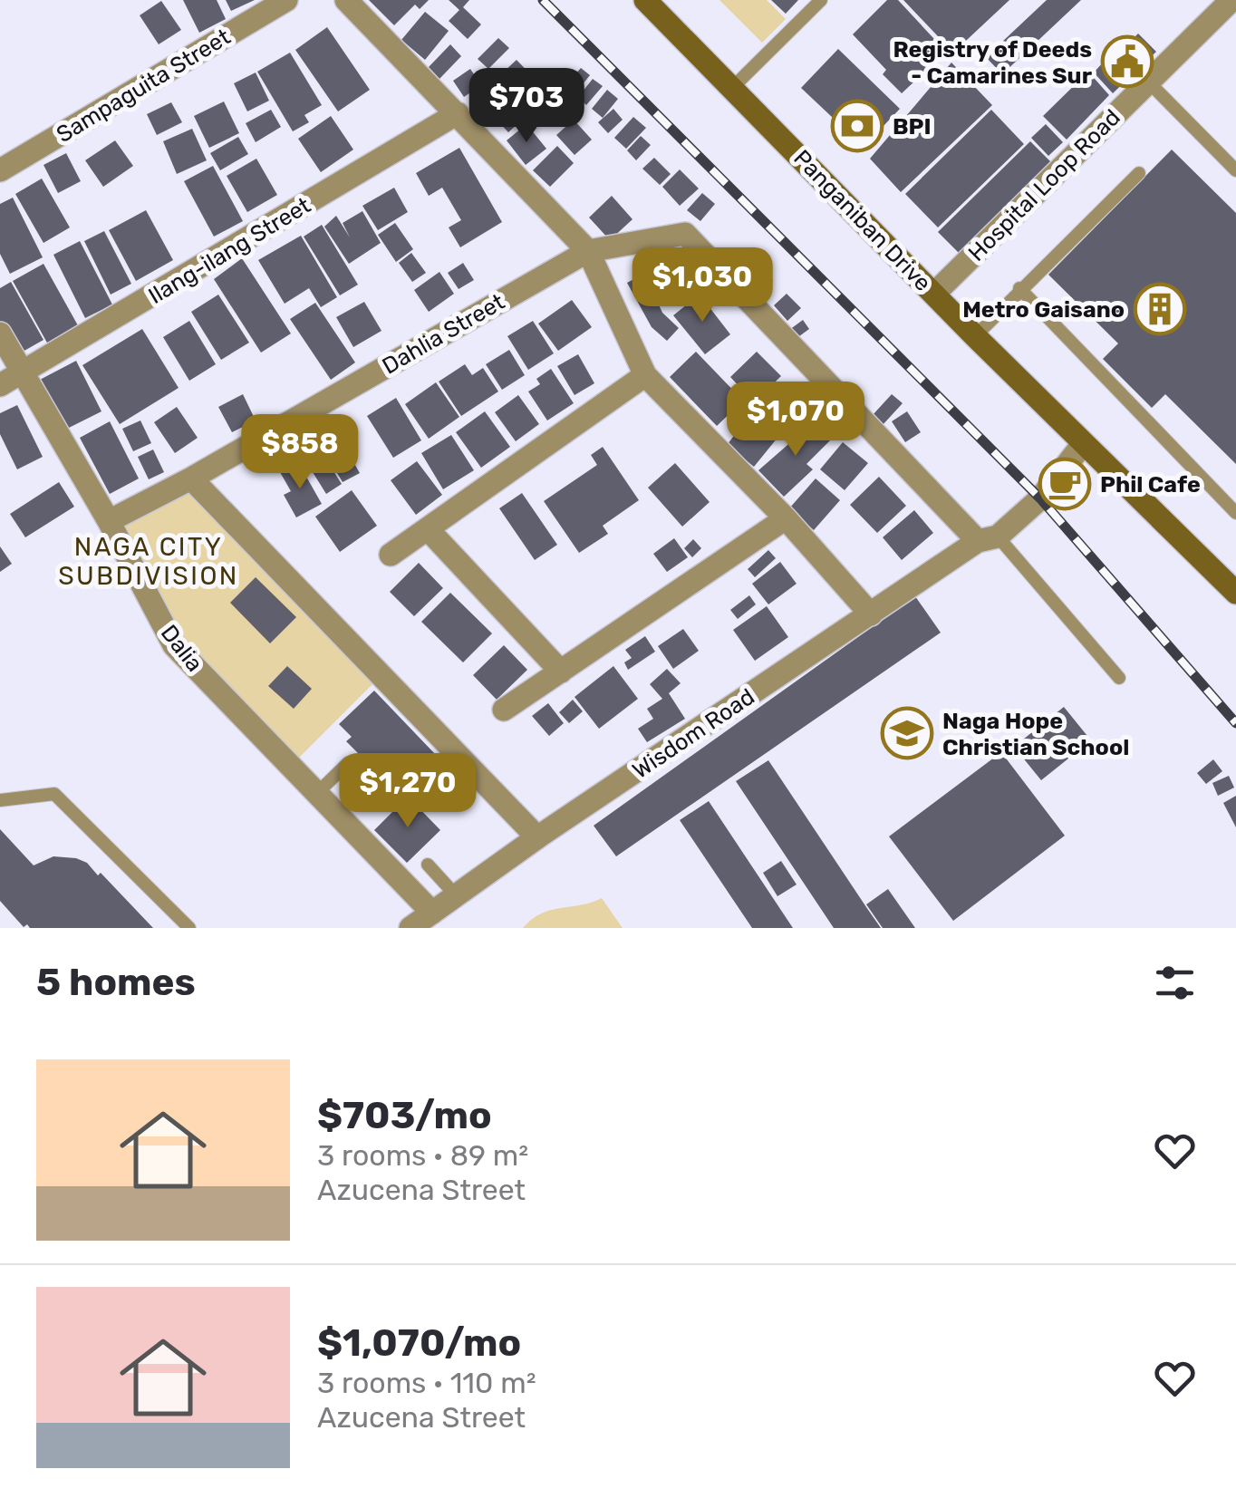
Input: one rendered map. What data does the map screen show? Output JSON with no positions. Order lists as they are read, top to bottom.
{
  "streets": {
    "main road": ["Panganiban Drive"],
    "street": [
      "Sampaguita Street",
      "Hospital Loop Road",
      "Ilang-ilang Street",
      "Dahlia Street",
      "Dalia",
      "Wisdom Road"
    ]
  },
  "crossings": [
    ["Hospital Loop Road", "Panganiban Drive"],
    ["Panganiban Drive", "Wisdom Road"],
    ["Ilang-ilang Street", "Dalia"],
    ["Dahlia Street", "Dalia"],
    ["Dahlia Street", "Wisdom Road"],
    ["Dalia", "Wisdom Road"]
  ],
  "districts": ["NAGA CITY SUBDIVISION"],
  "places": {
    "public building": ["Registry of Deeds - Camarines Sur"],
    "bank": ["BPI"],
    "building": ["Metro Gaisano"],
    "cafe": ["Phil Cafe"],
    "school or university": ["Naga Hope Christian School"]
  },
  "page": {
    "price": [
      "$703",
      "$1,030",
      "$1,070",
      "$858",
      "$1,270"
    ],
    "heading": "5 homes",
    "list": [
      {
        "name": "$703/mo",
        "note": "3 rooms · 89 m² · Azucena Street"
      },
      {
        "name": "$1,070/mo",
        "note": "3 rooms · 110 m² · Azucena Street"
      }
    ]
  }
}
